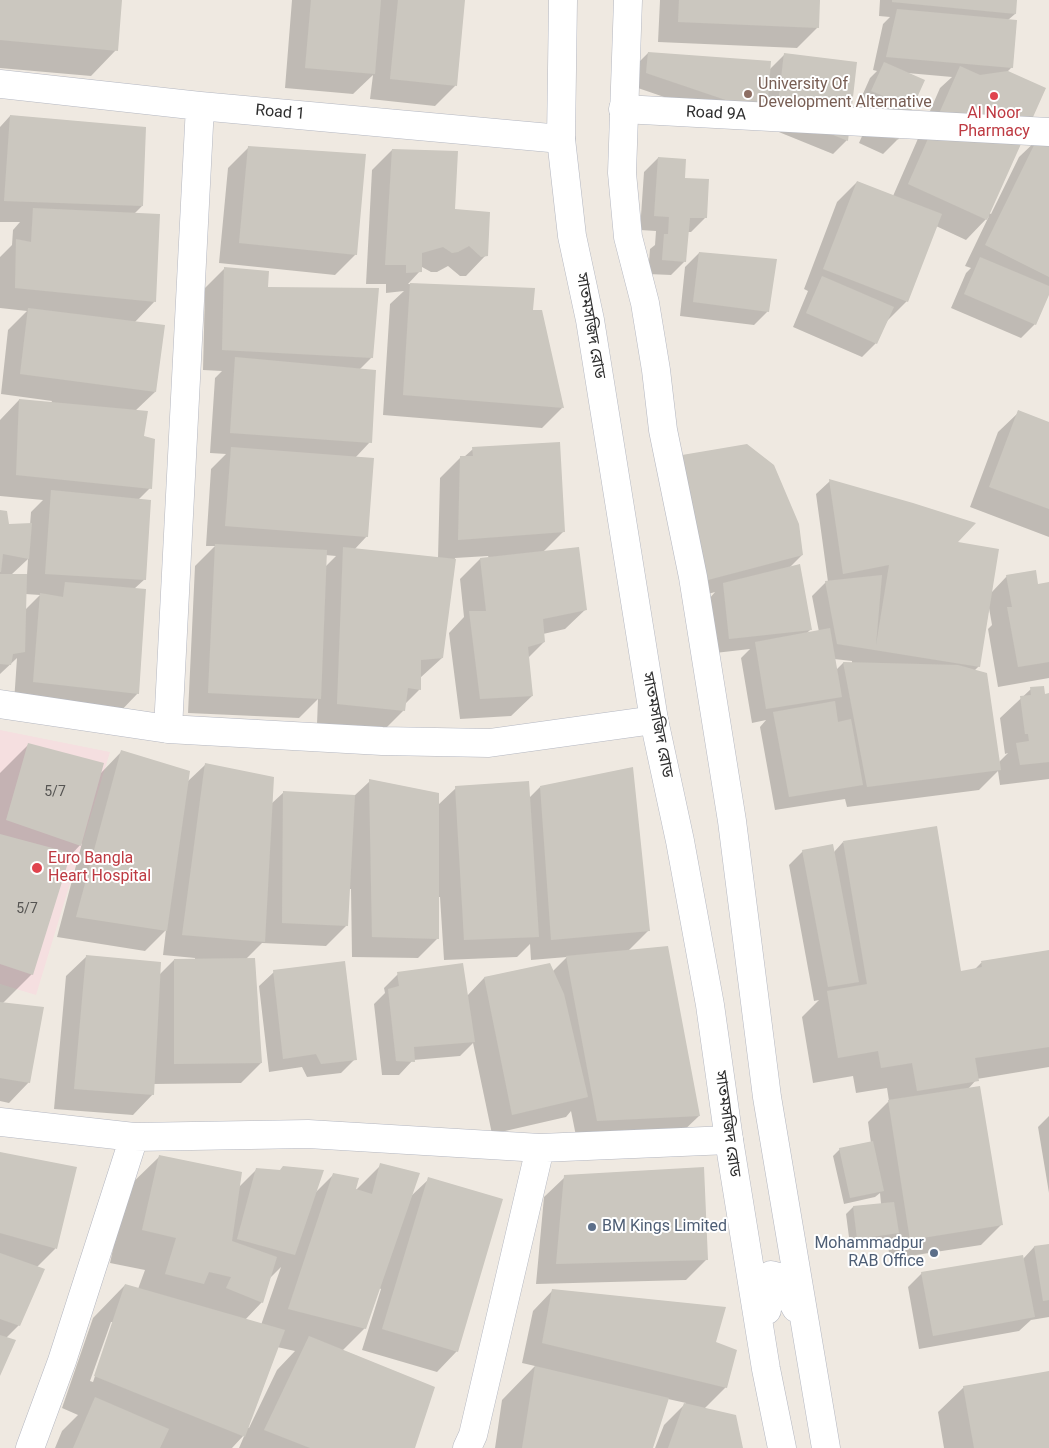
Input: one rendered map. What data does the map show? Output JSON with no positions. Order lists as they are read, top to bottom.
{
  "streets": {
    "street": ["Road 1", "Road 9A", "সাতমসজিদ রোড"]
  },
  "crossings": [
    ["Road 1", "সাতমসজিদ রোড"]
  ],
  "places": [
    "University Of Development Alternative",
    "Al Noor Pharmacy",
    "Euro Bangla Heart Hospital",
    "BM Kings Limited",
    "Mohammadpur RAB Office"
  ],
  "house_numbers": ["5/7", "5/7"]
}
